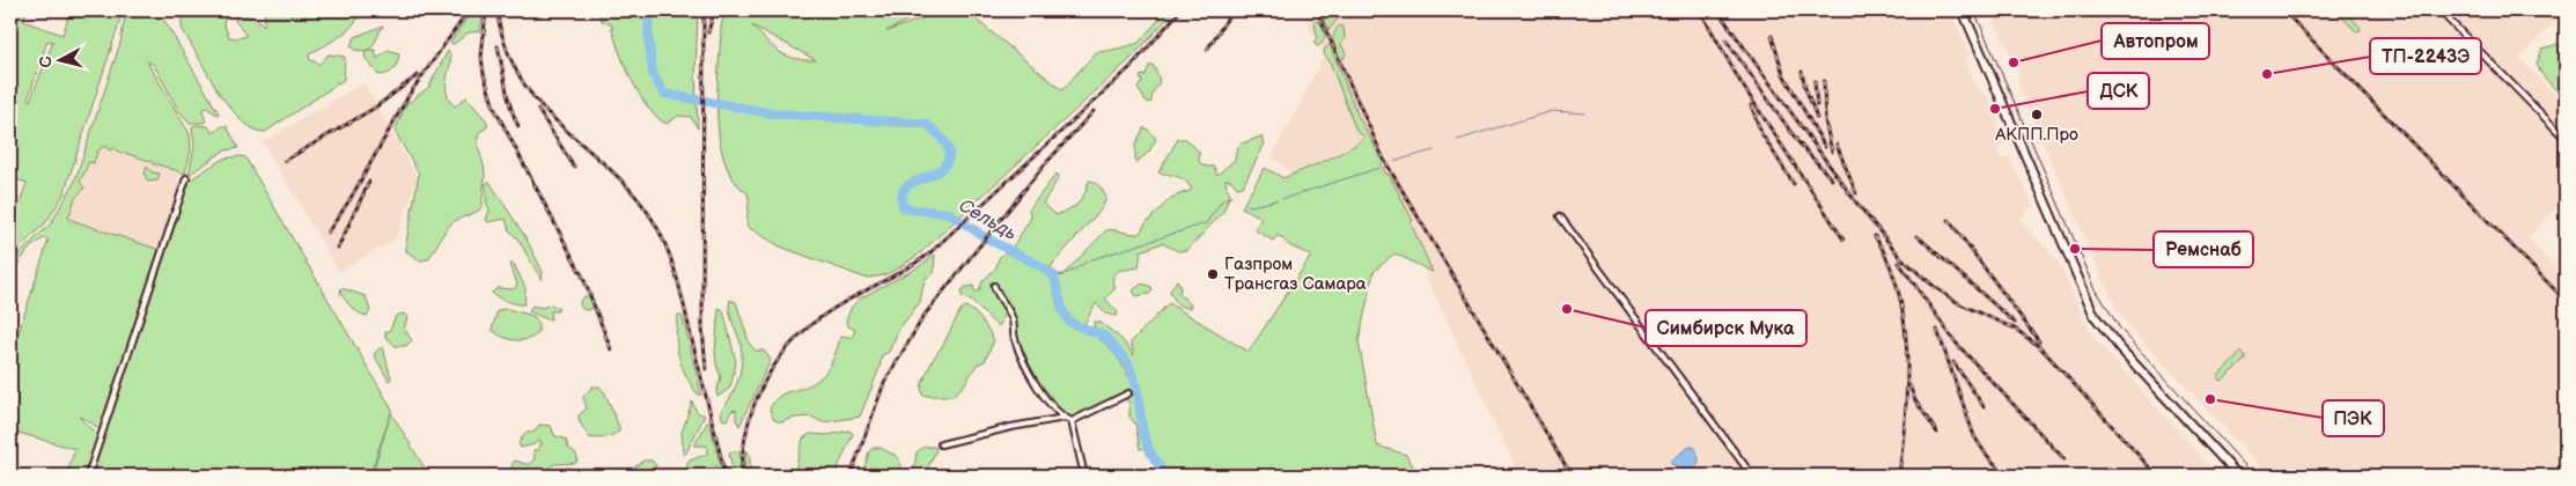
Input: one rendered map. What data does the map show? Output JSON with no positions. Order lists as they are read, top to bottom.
{
  "water": ["Сельдь"],
  "places": [
    "Автопром",
    "ТП-2243Э",
    "ДСК",
    "АКПП.Про",
    "Ремснаб",
    "Газпром Трансгаз Самара",
    "Симбирск Мука",
    "ПЭК"
  ],
  "north": "left"
}
